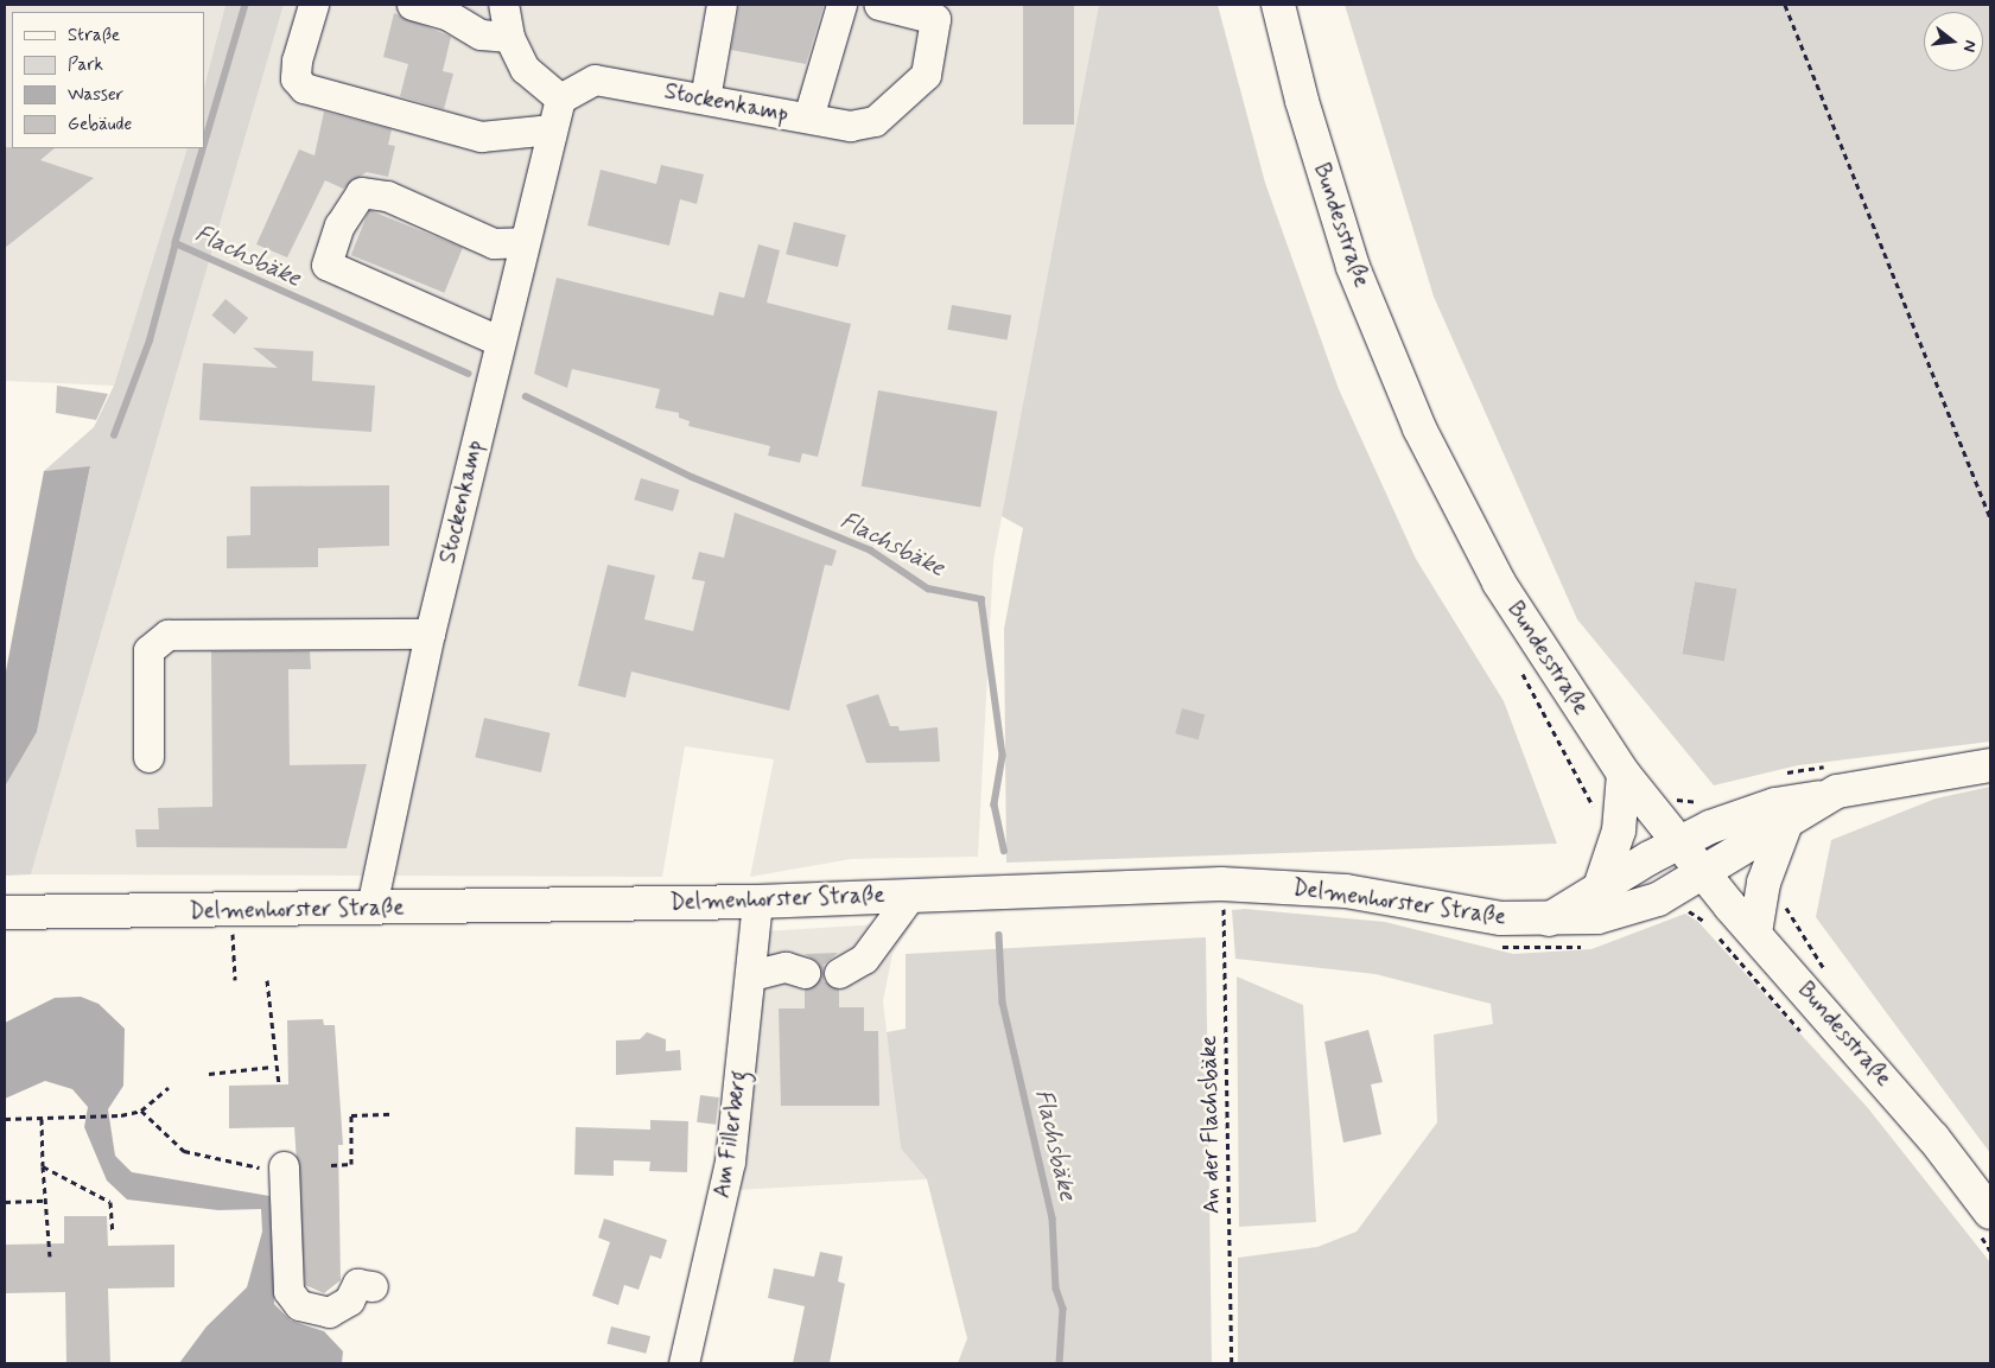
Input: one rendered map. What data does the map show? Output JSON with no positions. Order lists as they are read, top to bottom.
{
  "streets": {
    "main road": ["Bundesstraße", "Delmenhorster Straße"],
    "street": ["Stockenkamp", "Am Fillerberg"],
    "path": ["An der Flachsbäke"]
  },
  "crossings": [
    ["Stockenkamp", "Delmenhorster Straße"],
    ["Bundesstraße", "Delmenhorster Straße"],
    ["Delmenhorster Straße", "Am Fillerberg"]
  ],
  "water": ["Flachsbäke"],
  "legend": [
    "Straße",
    "Park",
    "Wasser",
    "Gebäude"
  ],
  "north": "right"
}
